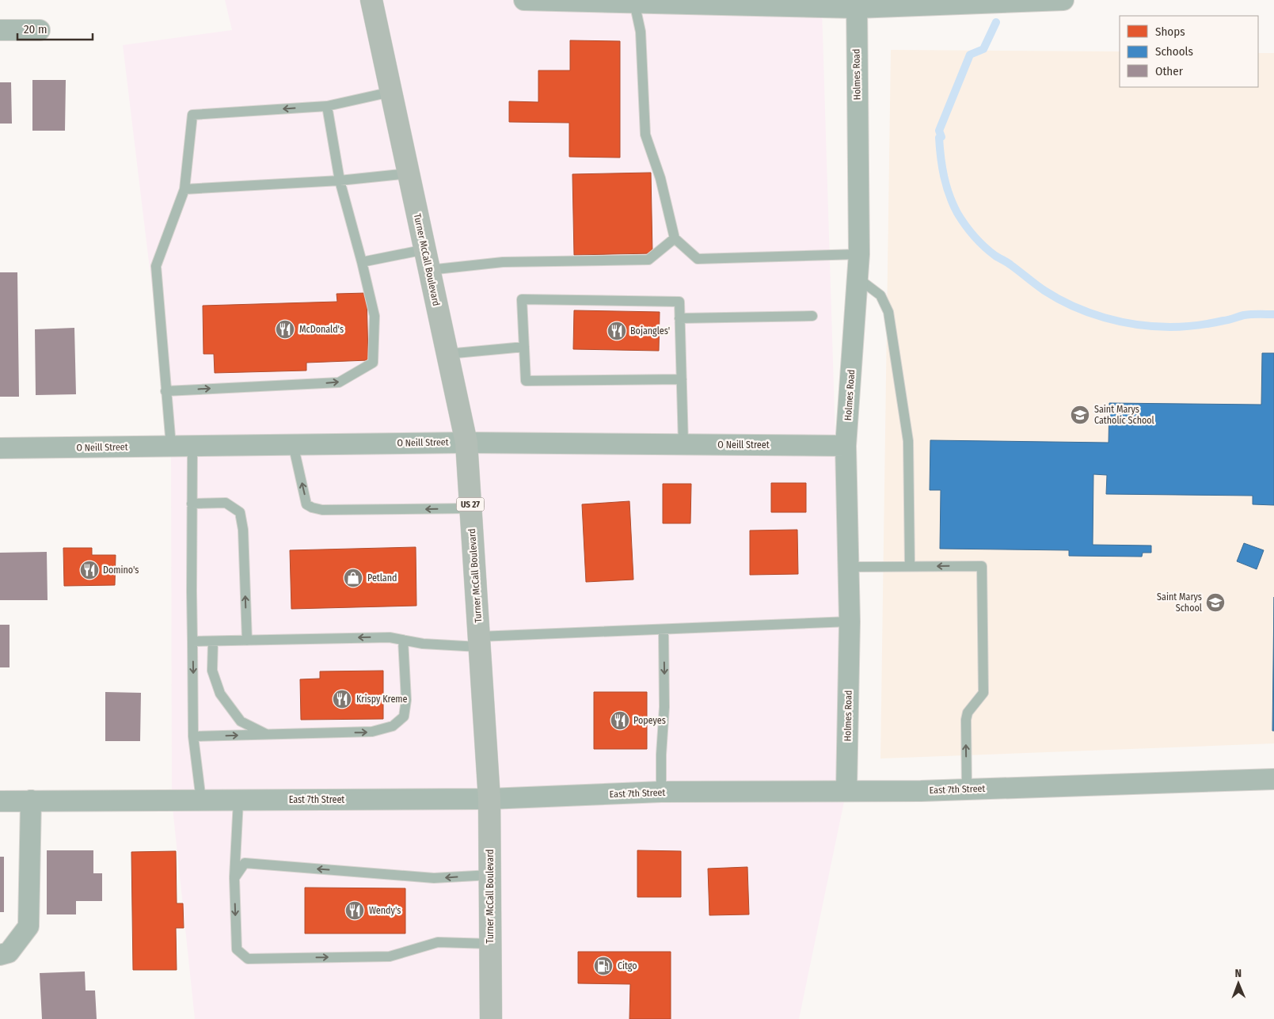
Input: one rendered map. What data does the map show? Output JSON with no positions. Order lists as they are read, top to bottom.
{
  "streets": {
    "main road": ["Turner McCall Boulevard", "US 27"],
    "street": ["Holmes Road", "O Neill Street", "East 7th Street"]
  },
  "crossings": [
    ["Holmes Road", "O Neill Street"],
    ["Holmes Road", "East 7th Street"],
    ["Turner McCall Boulevard", "O Neill Street"],
    ["Turner McCall Boulevard", "East 7th Street"]
  ],
  "places": {
    "restaurant": [
      "McDonald's",
      "Bojangles'",
      "Domino's",
      "Krispy Kreme",
      "Popeyes",
      "Wendy's"
    ],
    "school or university": ["Saint Marys Catholic School", "Saint Marys School"],
    "shop": ["Petland"],
    "fuel station": ["Citgo"]
  },
  "legend": ["Shops", "Schools", "Other"],
  "scale_bar": "20 m",
  "north": "top"
}
